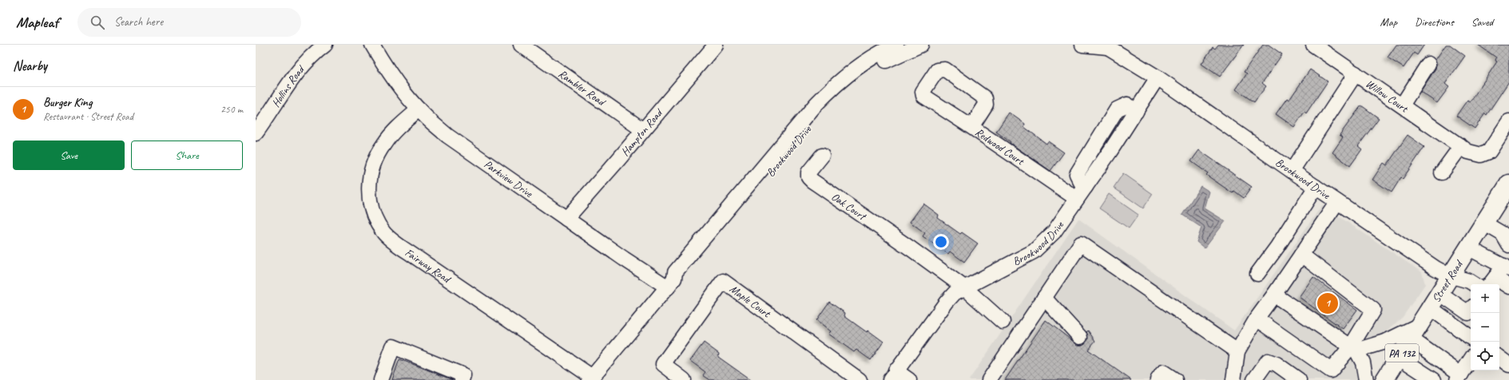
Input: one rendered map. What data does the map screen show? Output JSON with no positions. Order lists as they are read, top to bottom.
{
  "streets": {
    "main road": ["Street Road", "PA 132"],
    "street": [
      "Hollins Road",
      "Rambler Road",
      "Willow Court",
      "Hampton Road",
      "Redwood Court",
      "Brookwood Drive",
      "Parkview Drive",
      "Oak Court",
      "Fairway Road",
      "Maple Court"
    ]
  },
  "crossings": [
    ["Rambler Road", "Hampton Road"],
    ["Hampton Road", "Parkview Drive"],
    ["Redwood Court", "Brookwood Drive"],
    ["Brookwood Drive", "Parkview Drive"],
    ["Brookwood Drive", "Oak Court"],
    ["Brookwood Drive", "Fairway Road"],
    ["Brookwood Drive", "Street Road"],
    ["Parkview Drive", "Fairway Road"]
  ],
  "page": {
    "header": "Mapleaf",
    "search": "Search here",
    "nav": ["Map", "Directions", "Saved"],
    "heading": "Nearby",
    "list": [
      {
        "mark": "1",
        "name": "Burger King",
        "note": "Restaurant · Street Road",
        "value": "250 m"
      }
    ],
    "buttons": ["Save", "Share"],
    "map_buttons": ["+", "−"],
    "pins": "1"
  }
}
